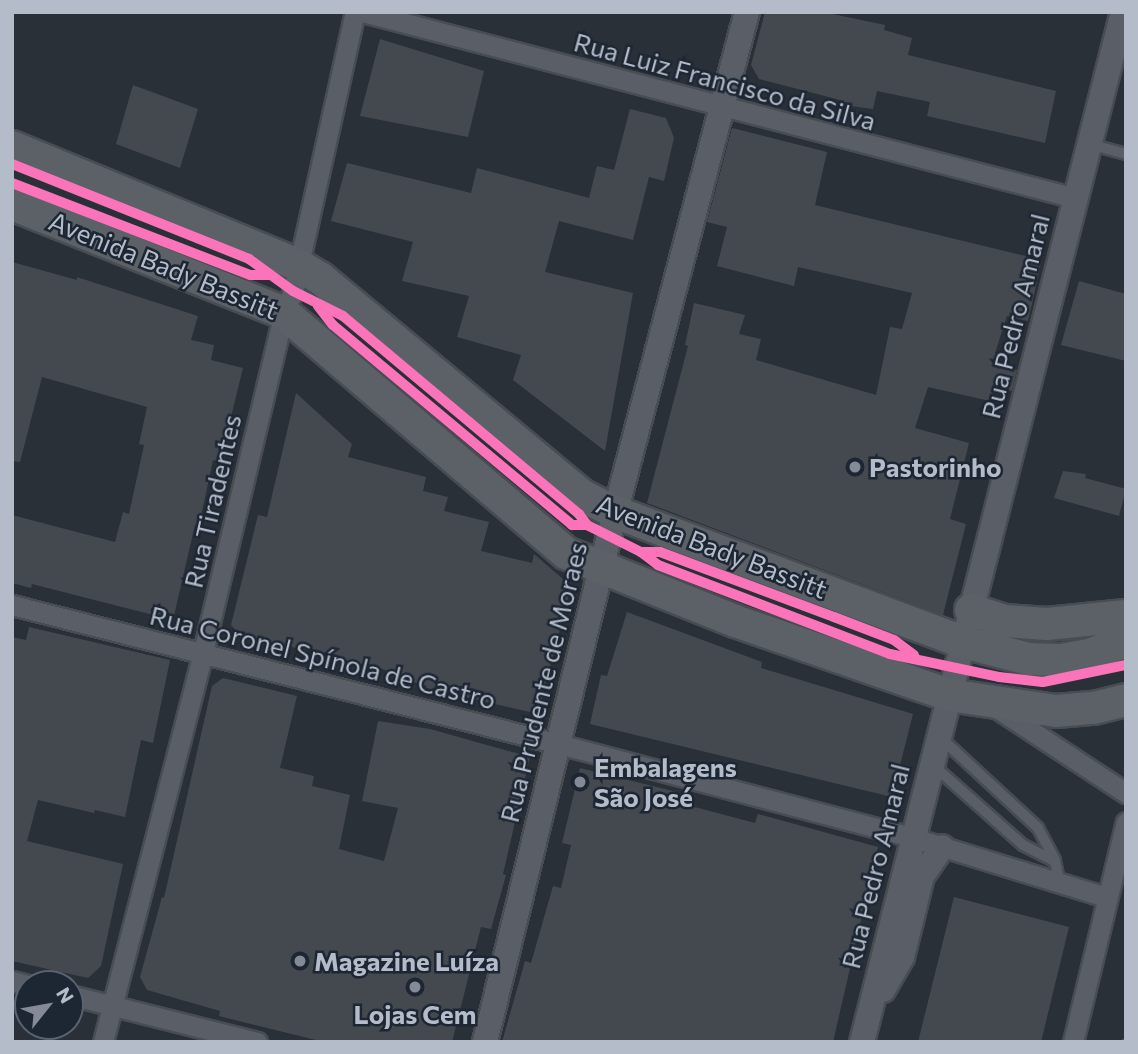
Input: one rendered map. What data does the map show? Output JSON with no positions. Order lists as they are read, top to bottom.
{
  "streets": {
    "main road": ["Avenida Bady Bassitt"],
    "street": [
      "Rua Luiz Francisco da Silva",
      "Rua Pedro Amaral",
      "Rua Tiradentes",
      "Rua Coronel Spínola de Castro",
      "Rua Prudente de Moraes"
    ]
  },
  "crossings": [
    ["Rua Luiz Francisco da Silva", "Rua Pedro Amaral"],
    ["Rua Luiz Francisco da Silva", "Rua Prudente de Moraes"],
    ["Avenida Bady Bassitt", "Rua Pedro Amaral"],
    ["Avenida Bady Bassitt", "Rua Tiradentes"],
    ["Avenida Bady Bassitt", "Rua Prudente de Moraes"],
    ["Rua Pedro Amaral", "Rua Coronel Spínola de Castro"],
    ["Rua Tiradentes", "Rua Coronel Spínola de Castro"],
    ["Rua Coronel Spínola de Castro", "Rua Prudente de Moraes"]
  ],
  "places": [
    "Pastorinho",
    "Embalagens São José",
    "Magazine Luíza",
    "Lojas Cem"
  ],
  "north": "top right"
}
